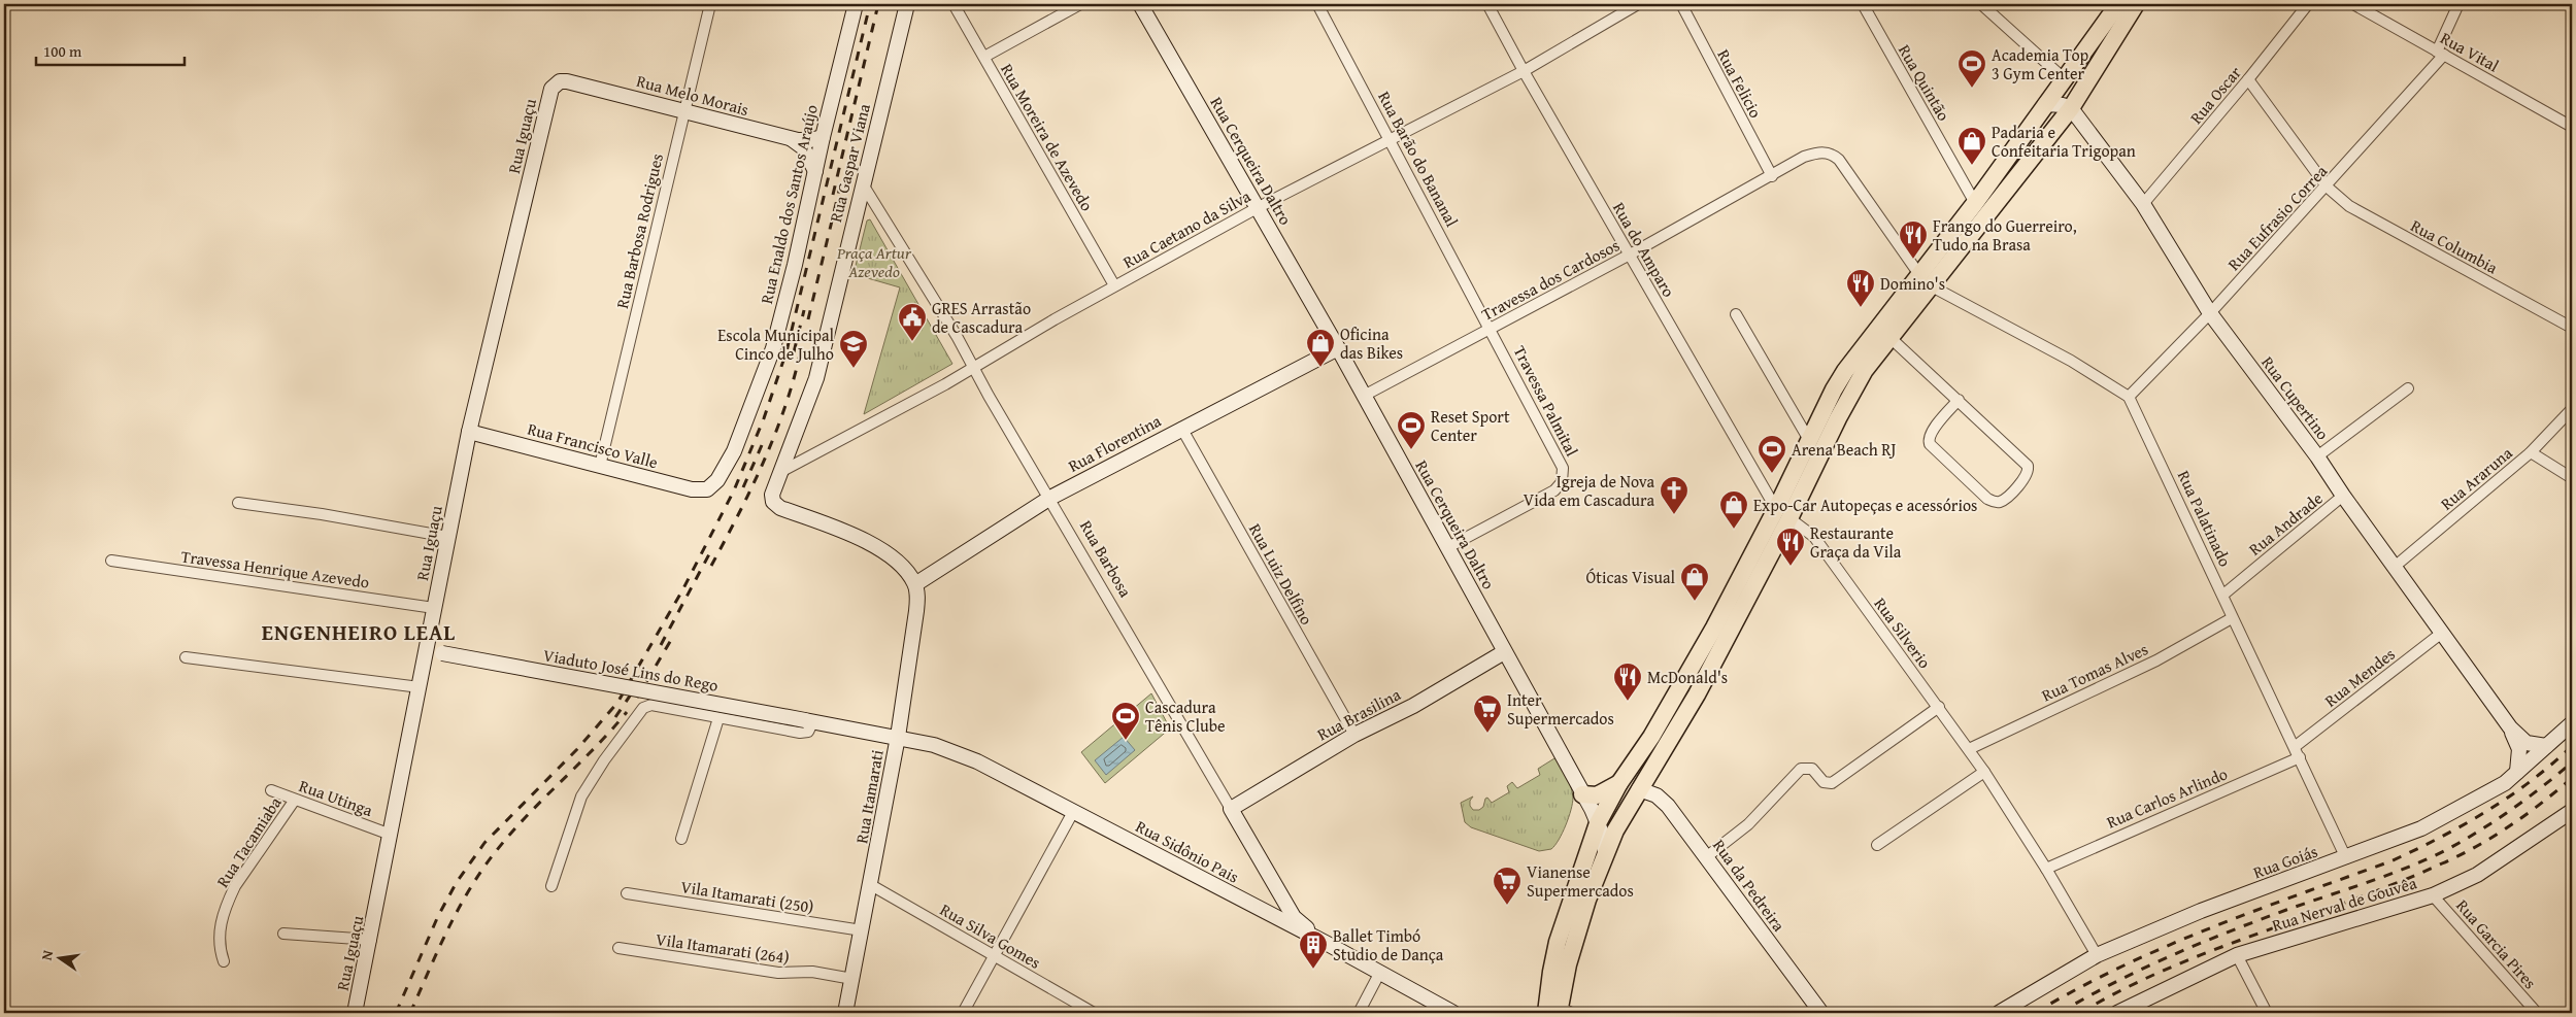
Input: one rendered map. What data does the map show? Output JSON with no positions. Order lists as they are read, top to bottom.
{
  "streets": {
    "main road": [
      "Rua Melo Morais",
      "Rua Iguaçu",
      "Rua Cerqueira Daltro",
      "Rua Gaspar Viana",
      "Rua Enaldo dos Santos Araújo",
      "Rua Cupertino",
      "Rua Florentina",
      "Rua Francisco Valle",
      "Rua Barbosa",
      "Viaduto José Lins do Rego",
      "Rua Brasilina",
      "Rua Itamarati",
      "Rua Sidônio Pais",
      "Rua Goiás",
      "Rua da Pedreira",
      "Rua Nerval de Gouvêa"
    ],
    "street": [
      "Rua Vital",
      "Rua Quintão",
      "Rua Felicio",
      "Rua Oscar",
      "Rua Moreira de Azevedo",
      "Rua Barão do Bananal",
      "Rua Eufrasio Correa",
      "Rua Caetano da Silva",
      "Rua Barbosa Rodrigues",
      "Rua Columbia",
      "Rua do Amparo",
      "Travessa dos Cardosos",
      "Travessa Palmital",
      "Rua Araruna",
      "Rua Palatinado",
      "Rua Andrade",
      "Travessa Henrique Azevedo",
      "Rua Luiz Delfino",
      "Rua Silverio",
      "Rua Tomas Alves",
      "Rua Mendes",
      "Rua Utinga",
      "Rua Carlos Arlindo",
      "Rua Tacamiaba",
      "Vila Itamarati (250)",
      "Rua Silva Gomes",
      "Rua Garcia Pires",
      "Vila Itamarati (264)"
    ]
  },
  "crossings": [
    ["Rua Vital", "Rua Eufrasio Correa"],
    ["Rua Felicio", "Travessa dos Cardosos"],
    ["Rua Melo Morais", "Rua Iguaçu"],
    ["Rua Melo Morais", "Rua Enaldo dos Santos Araújo"],
    ["Rua Melo Morais", "Rua Barbosa Rodrigues"],
    ["Rua Oscar", "Rua Columbia"],
    ["Rua Oscar", "Rua Cupertino"],
    ["Rua Iguaçu", "Rua Francisco Valle"],
    ["Rua Iguaçu", "Travessa Henrique Azevedo"],
    ["Rua Iguaçu", "Viaduto José Lins do Rego"],
    ["Rua Iguaçu", "Rua Utinga"],
    ["Rua Moreira de Azevedo", "Rua Caetano da Silva"],
    ["Rua Barão do Bananal", "Rua Caetano da Silva"],
    ["Rua Barão do Bananal", "Travessa dos Cardosos"],
    ["Rua Barão do Bananal", "Travessa Palmital"],
    ["Rua Cerqueira Daltro", "Rua Caetano da Silva"],
    ["Rua Cerqueira Daltro", "Travessa dos Cardosos"],
    ["Rua Cerqueira Daltro", "Travessa Palmital"],
    ["Rua Cerqueira Daltro", "Rua Florentina"],
    ["Rua Cerqueira Daltro", "Rua Brasilina"],
    ["Rua Gaspar Viana", "Rua Caetano da Silva"],
    ["Rua Gaspar Viana", "Rua Florentina"],
    ["Rua Gaspar Viana", "Rua Barbosa"],
    ["Rua Gaspar Viana", "Rua Itamarati"],
    ["Rua Enaldo dos Santos Araújo", "Rua Francisco Valle"],
    ["Rua Eufrasio Correa", "Rua Columbia"],
    ["Rua Eufrasio Correa", "Rua Cupertino"],
    ["Rua Eufrasio Correa", "Rua Palatinado"],
    ["Rua Caetano da Silva", "Rua do Amparo"],
    ["Rua Caetano da Silva", "Rua Barbosa"],
    ["Rua Barbosa Rodrigues", "Rua Francisco Valle"],
    ["Rua do Amparo", "Travessa dos Cardosos"],
    ["Rua do Amparo", "Rua Silverio"],
    ["Travessa dos Cardosos", "Travessa Palmital"],
    ["Rua Cupertino", "Rua Araruna"],
    ["Rua Cupertino", "Rua Andrade"],
    ["Rua Cupertino", "Rua Mendes"],
    ["Rua Cupertino", "Rua Goiás"],
    ["Rua Florentina", "Rua Barbosa"],
    ["Rua Florentina", "Rua Luiz Delfino"],
    ["Rua Florentina", "Rua Itamarati"],
    ["Rua Palatinado", "Rua Andrade"],
    ["Rua Palatinado", "Rua Tomas Alves"],
    ["Rua Palatinado", "Rua Mendes"],
    ["Rua Palatinado", "Rua Carlos Arlindo"],
    ["Rua Palatinado", "Rua Goiás"],
    ["Rua Barbosa", "Rua Brasilina"],
    ["Rua Barbosa", "Rua Sidônio Pais"],
    ["Rua Luiz Delfino", "Rua Brasilina"],
    ["Rua Silverio", "Rua Tomas Alves"],
    ["Rua Silverio", "Rua Carlos Arlindo"],
    ["Rua Silverio", "Rua Goiás"],
    ["Viaduto José Lins do Rego", "Rua Itamarati"],
    ["Viaduto José Lins do Rego", "Rua Sidônio Pais"],
    ["Rua Itamarati", "Rua Sidônio Pais"],
    ["Rua Itamarati", "Vila Itamarati (250)"],
    ["Rua Itamarati", "Rua Silva Gomes"],
    ["Rua Itamarati", "Vila Itamarati (264)"],
    ["Rua Utinga", "Rua Tacamiaba"],
    ["Rua Nerval de Gouvêa", "Rua Garcia Pires"]
  ],
  "districts": ["ENGENHEIRO LEAL"],
  "parks": ["Praça Artur Azevedo"],
  "places": {
    "sports": [
      "Academia Top 3 Gym Center",
      "Reset Sport Center",
      "Arena Beach RJ",
      "Cascadura Tênis Clube"
    ],
    "shop": [
      "Padaria e Confeitaria Trigopan",
      "Oficina das Bikes",
      "Expo-Car Autopeças e acessórios",
      "Óticas Visual"
    ],
    "restaurant": [
      "Frango do Guerreiro, Tudo na Brasa",
      "Domino's",
      "Restaurante Graça da Vila",
      "McDonald's"
    ],
    "public building": ["GRES Arrastão de Cascadura"],
    "school or university": ["Escola Municipal Cinco de Julho"],
    "church": ["Igreja de Nova Vida em Cascadura"],
    "supermarket": ["Inter Supermercados", "Vianense Supermercados"],
    "building": ["Ballet Timbó Studio de Dança"]
  },
  "scale_bar": "100 m",
  "north": "left"
}
